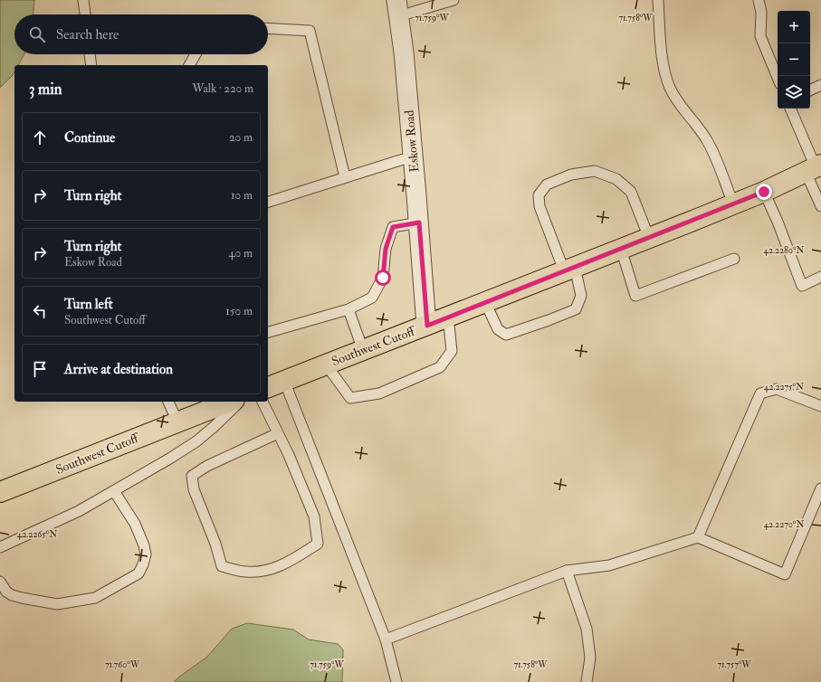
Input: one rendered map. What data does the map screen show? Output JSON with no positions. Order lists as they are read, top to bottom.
{
  "streets": {
    "main road": ["Southwest Cutoff"],
    "street": ["Eskow Road"]
  },
  "crossings": [
    ["Eskow Road", "Southwest Cutoff"]
  ],
  "page": {
    "map_buttons": ["+", "−"],
    "search": "Search here",
    "heading": ["3 min", "Walk · 220 m"],
    "list": [
      ["Continue", "20 m"],
      ["Turn right", "10 m"],
      ["Turn right", "Eskow Road", "40 m"],
      ["Turn left", "Southwest Cutoff", "150 m"],
      "Arrive at destination"
    ]
  },
  "coordinates": [
    "71.759°W",
    "71.758°W",
    "42.2280°N",
    "42.2275°N",
    "42.2270°N",
    "42.2265°N",
    "71.760°W",
    "71.757°W"
  ]
}
